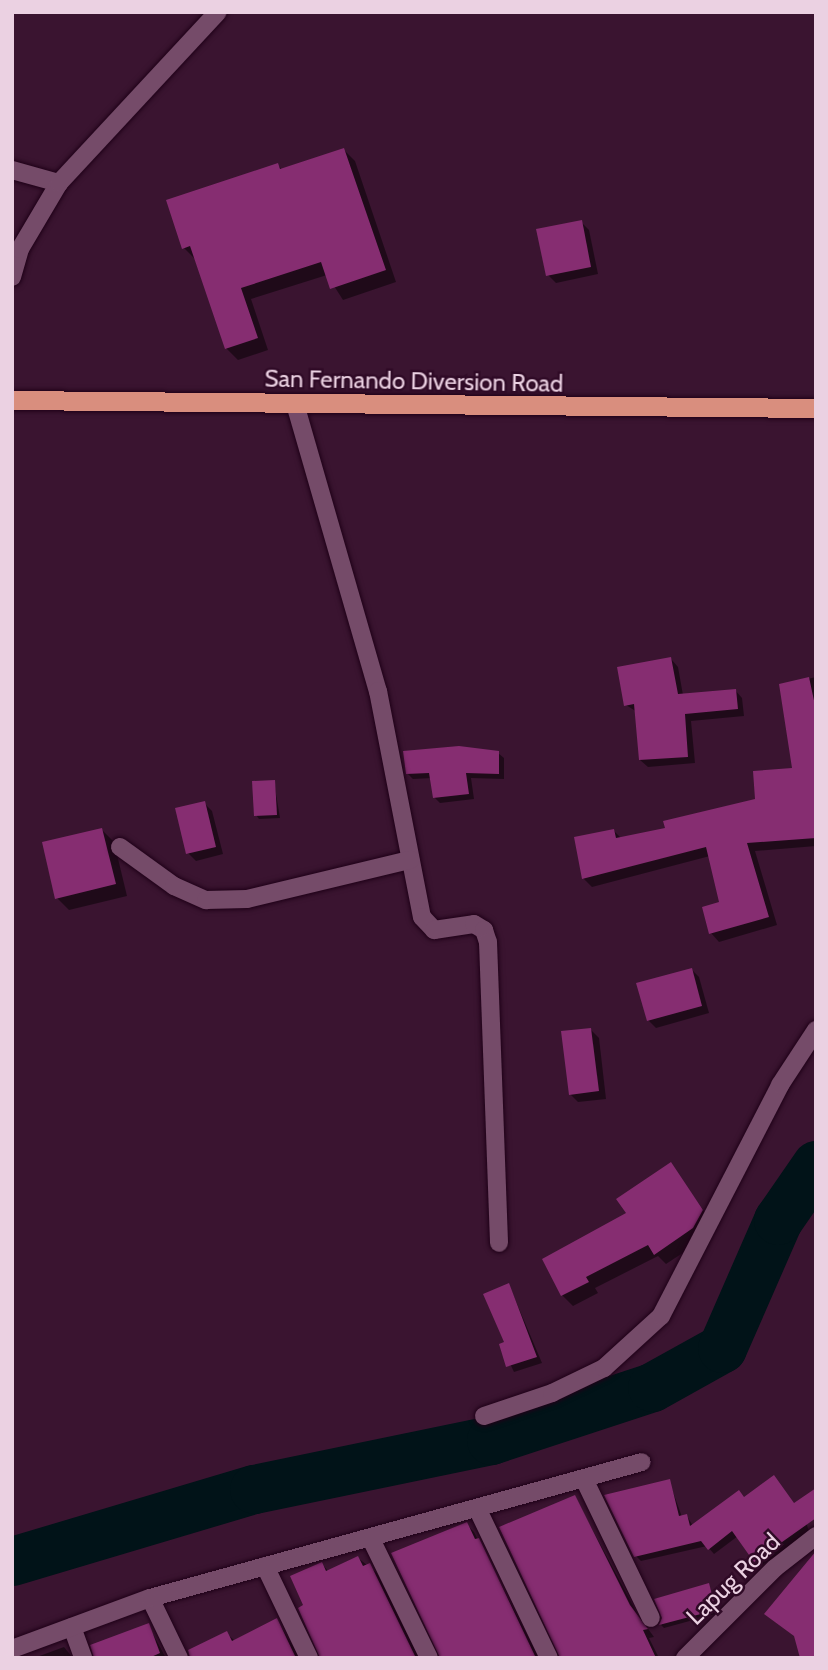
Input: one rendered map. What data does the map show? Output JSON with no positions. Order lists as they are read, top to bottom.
{
  "streets": {
    "highway": ["San Fernando Diversion Road"],
    "street": ["Lapug Road"]
  }
}
